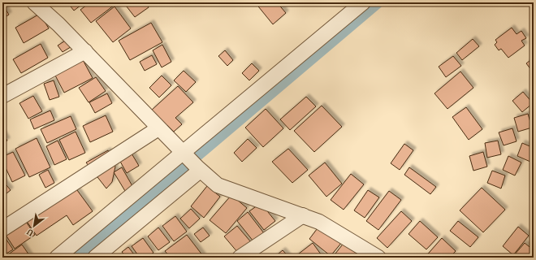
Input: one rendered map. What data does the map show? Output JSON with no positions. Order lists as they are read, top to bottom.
{
  "north": "bottom left"
}
